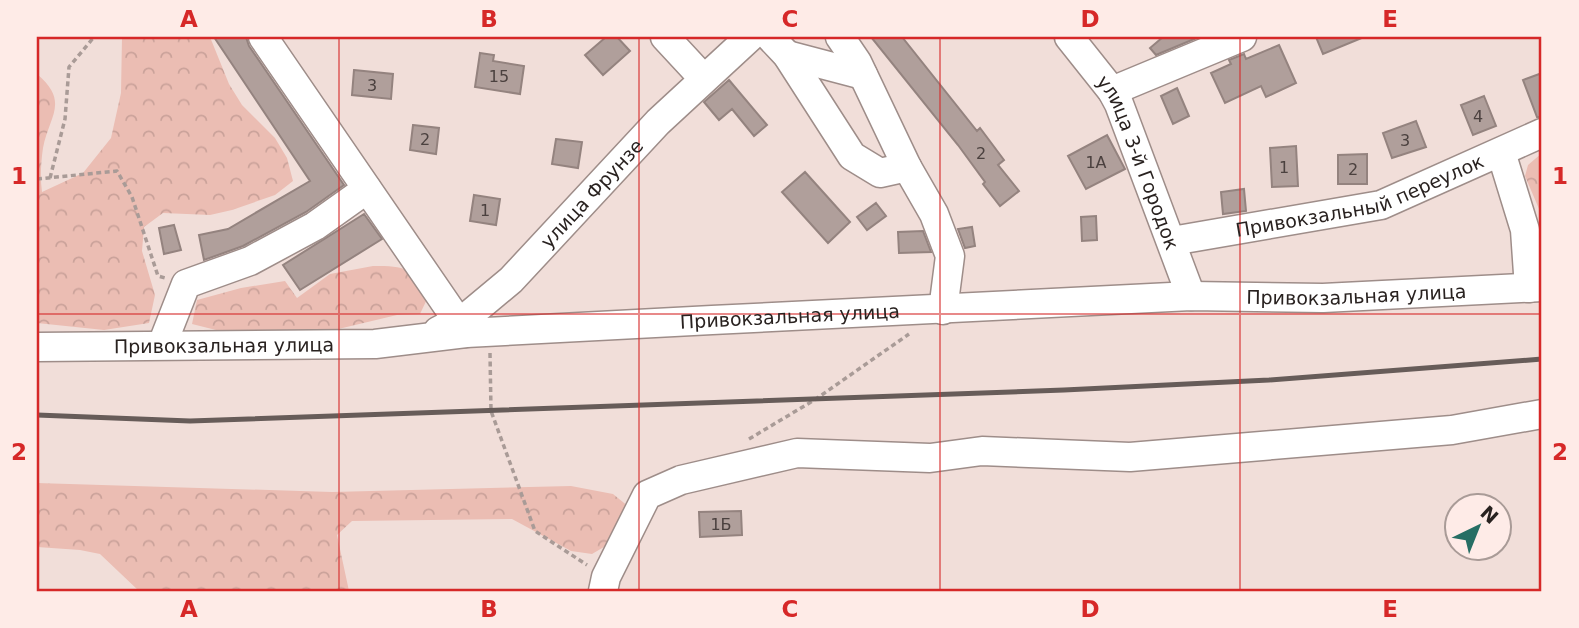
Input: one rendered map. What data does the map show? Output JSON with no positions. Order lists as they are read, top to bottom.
{
  "streets": {
    "street": [
      "улица 3-й Городок",
      "улица Фрунзе",
      "Привокзальный переулок",
      "Привокзальная улица"
    ]
  },
  "crossings": [
    ["улица 3-й Городок", "Привокзальный переулок"],
    ["улица 3-й Городок", "Привокзальная улица"],
    ["улица Фрунзе", "Привокзальная улица"]
  ],
  "house_numbers": [
    "15",
    "3",
    "4",
    "2",
    "3",
    "2",
    "1А",
    "1",
    "2",
    "1",
    "1Б"
  ],
  "north": "top right",
  "grid": {
    "columns": [
      "A",
      "B",
      "C",
      "D",
      "E"
    ],
    "rows": ["1", "2"]
  }
}
